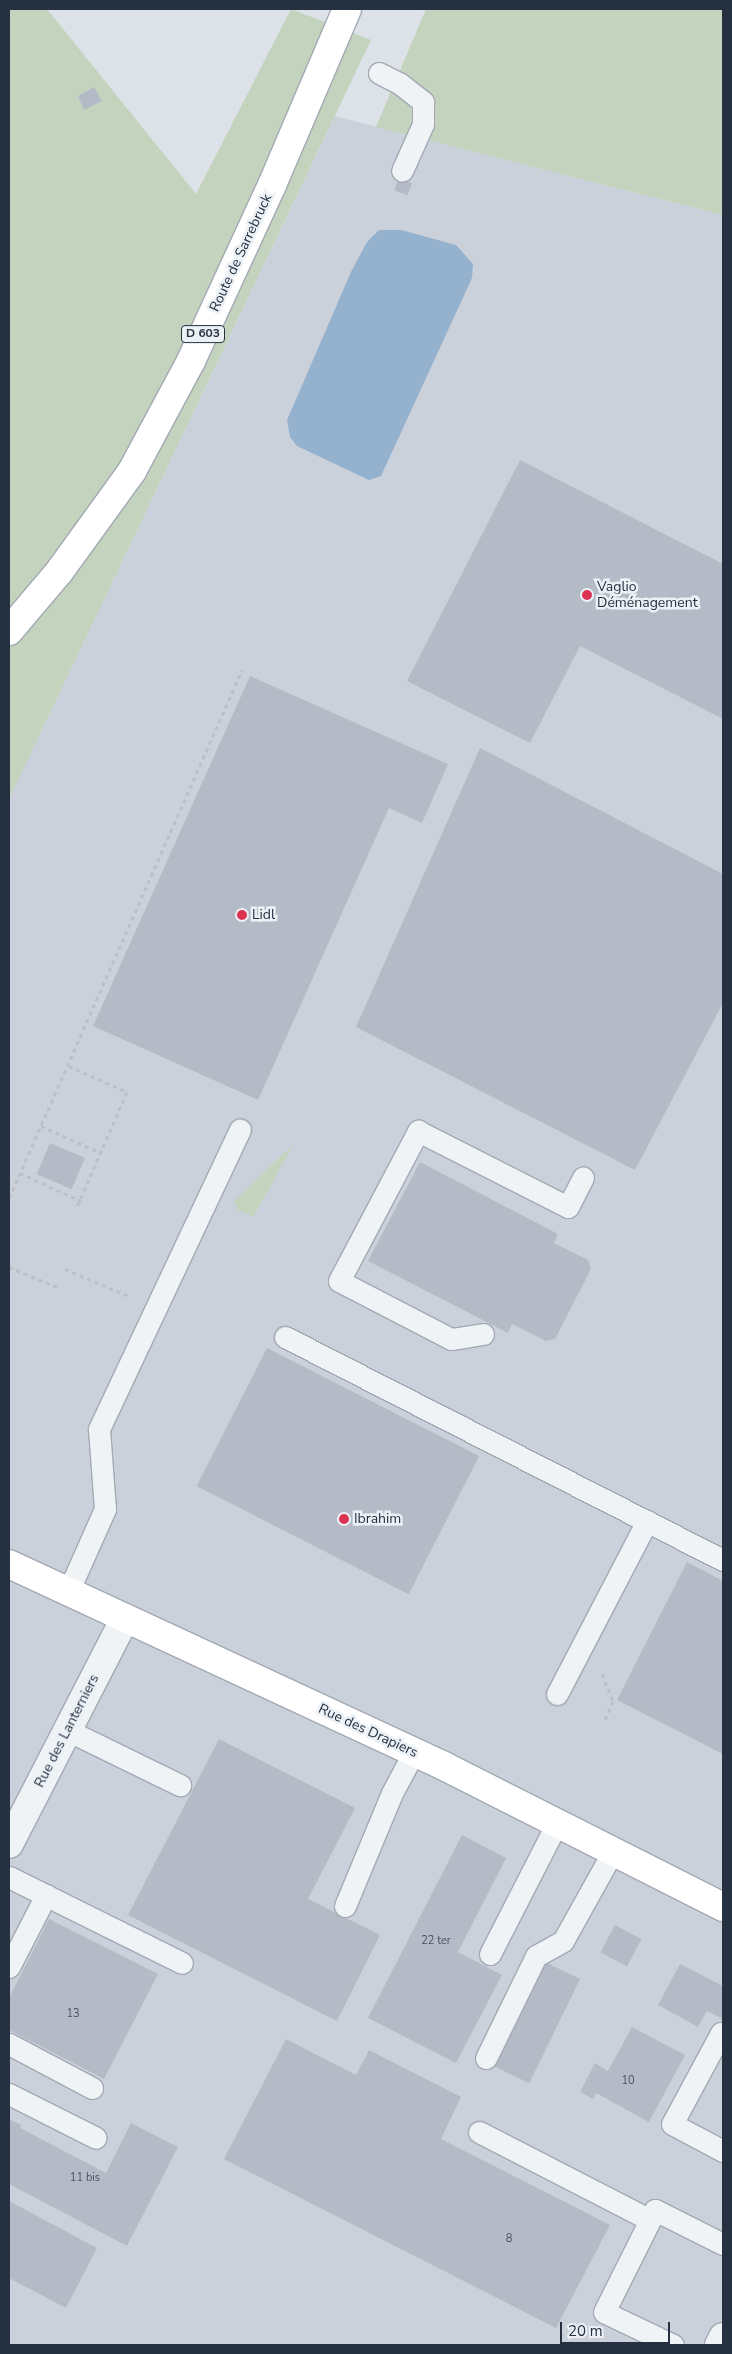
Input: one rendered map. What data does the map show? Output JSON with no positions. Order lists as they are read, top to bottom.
{
  "streets": {
    "street": [
      "Route de Sarrebruck",
      "D 603",
      "Rue des Lanterniers",
      "Rue des Drapiers"
    ]
  },
  "crossings": [
    ["Rue des Lanterniers", "Rue des Drapiers"]
  ],
  "places": ["Vaglio Déménagement", "Lidl", "Ibrahim"],
  "house_numbers": [
    "22 ter",
    "13",
    "10",
    "11 bis",
    "8"
  ],
  "scale_bar": "20 m"
}
